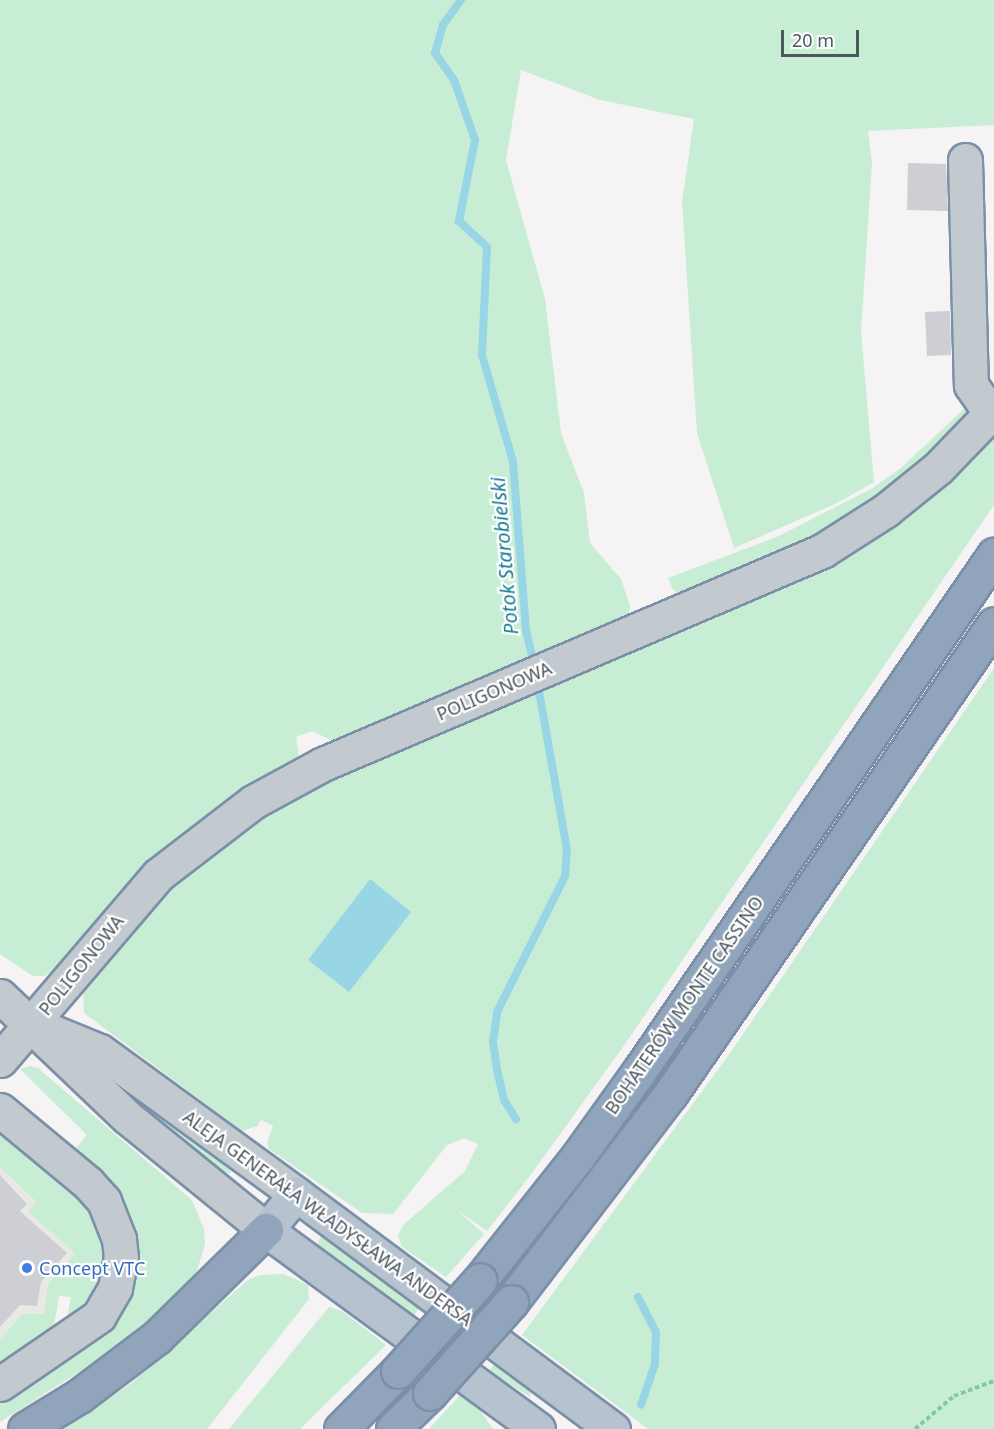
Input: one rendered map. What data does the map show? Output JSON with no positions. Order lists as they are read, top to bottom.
{
  "streets": {
    "highway": ["BOHATERÓW MONTE CASSINO"],
    "main road": ["ALEJA GENERAŁA WŁADYSŁAWA ANDERSA"],
    "street": ["POLIGONOWA"]
  },
  "crossings": [
    ["POLIGONOWA", "ALEJA GENERAŁA WŁADYSŁAWA ANDERSA"]
  ],
  "water": ["Potok Starobielski"],
  "places": ["Concept VTC"],
  "scale_bar": "20 m"
}
